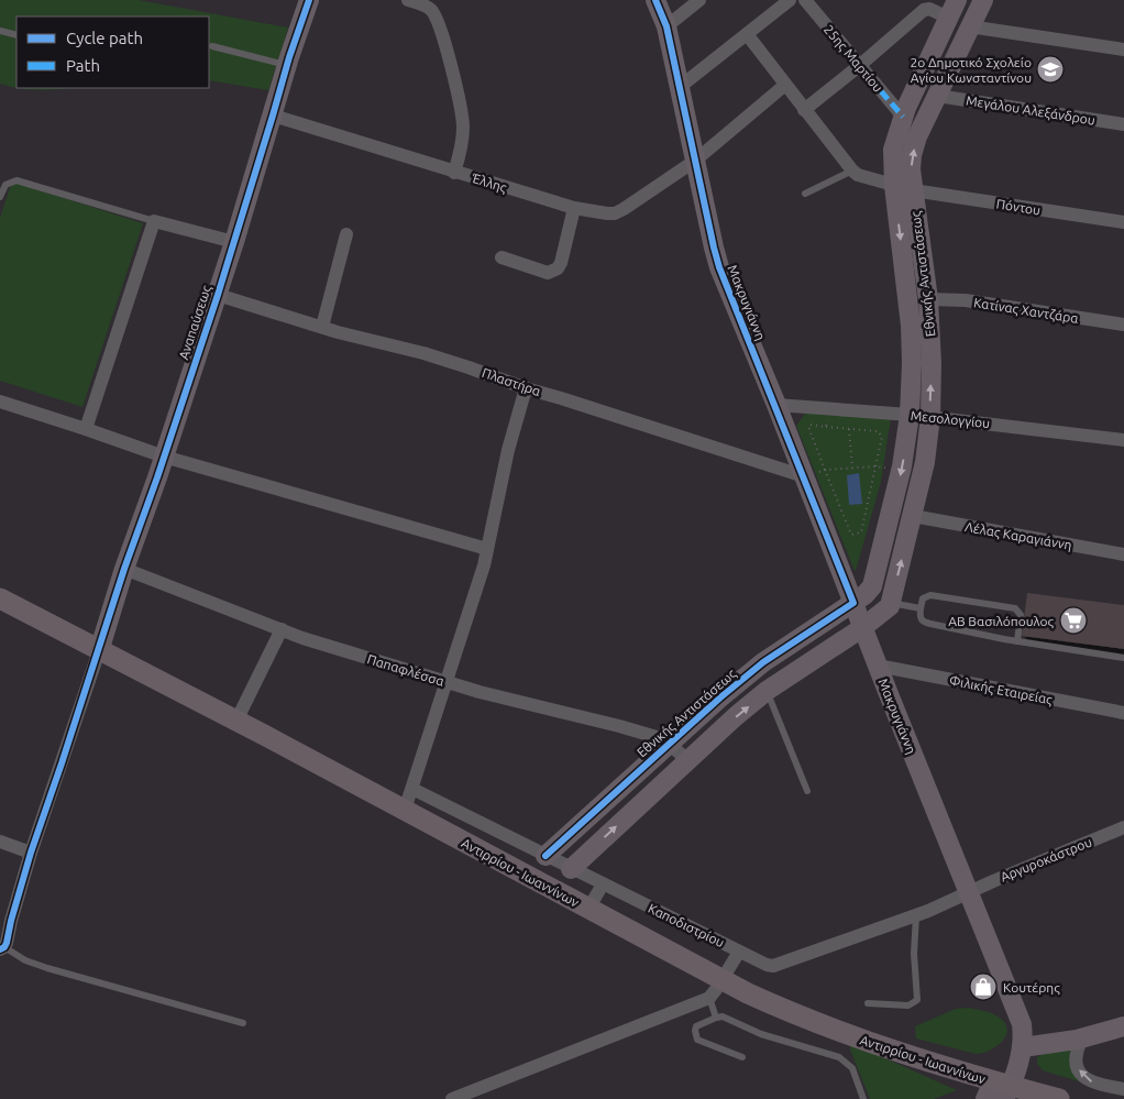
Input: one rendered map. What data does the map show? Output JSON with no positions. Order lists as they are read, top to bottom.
{
  "streets": {
    "main road": ["Αντιρρίου - Ιωαννίνων"],
    "street": [
      "25ης Μαρτίου",
      "Μεγάλου Αλεξάνδρου",
      "Έλλης",
      "Πόντου",
      "Εθνικής Αντιστάσεως",
      "Μακρυγιάννη",
      "Κατίνας Χαντζάρα",
      "Αναπαύσεως",
      "Πλαστήρα",
      "Μεσολογγίου",
      "Λέλας Καραγιάννη",
      "Παπαφλέσσα",
      "Φιλικής Εταιρείας",
      "Αργυροκάστρου",
      "Καποδιστρίου"
    ]
  },
  "crossings": [
    ["25ης Μαρτίου", "Εθνικής Αντιστάσεως"],
    ["Μεγάλου Αλεξάνδρου", "Εθνικής Αντιστάσεως"],
    ["Έλλης", "Μακρυγιάννη"],
    ["Έλλης", "Αναπαύσεως"],
    ["Πόντου", "Εθνικής Αντιστάσεως"],
    ["Εθνικής Αντιστάσεως", "Μακρυγιάννη"],
    ["Εθνικής Αντιστάσεως", "Κατίνας Χαντζάρα"],
    ["Εθνικής Αντιστάσεως", "Μεσολογγίου"],
    ["Εθνικής Αντιστάσεως", "Λέλας Καραγιάννη"],
    ["Εθνικής Αντιστάσεως", "Παπαφλέσσα"],
    ["Εθνικής Αντιστάσεως", "Καποδιστρίου"],
    ["Μακρυγιάννη", "Πλαστήρα"],
    ["Μακρυγιάννη", "Μεσολογγίου"],
    ["Μακρυγιάννη", "Φιλικής Εταιρείας"],
    ["Μακρυγιάννη", "Αργυροκάστρου"],
    ["Μακρυγιάννη", "Αντιρρίου - Ιωαννίνων"],
    ["Μακρυγιάννη", "Καποδιστρίου"],
    ["Αναπαύσεως", "Πλαστήρα"],
    ["Αναπαύσεως", "Παπαφλέσσα"],
    ["Αναπαύσεως", "Αντιρρίου - Ιωαννίνων"],
    ["Αργυροκάστρου", "Καποδιστρίου"]
  ],
  "places": {
    "school or university": ["2ο Δημοτικό Σχολείο Αγίου Κωνσταντίνου"],
    "supermarket": ["ΑΒ Βασιλόπουλος"],
    "shop": ["Κουτέρης"]
  },
  "legend": ["Cycle path", "Path"]
}
